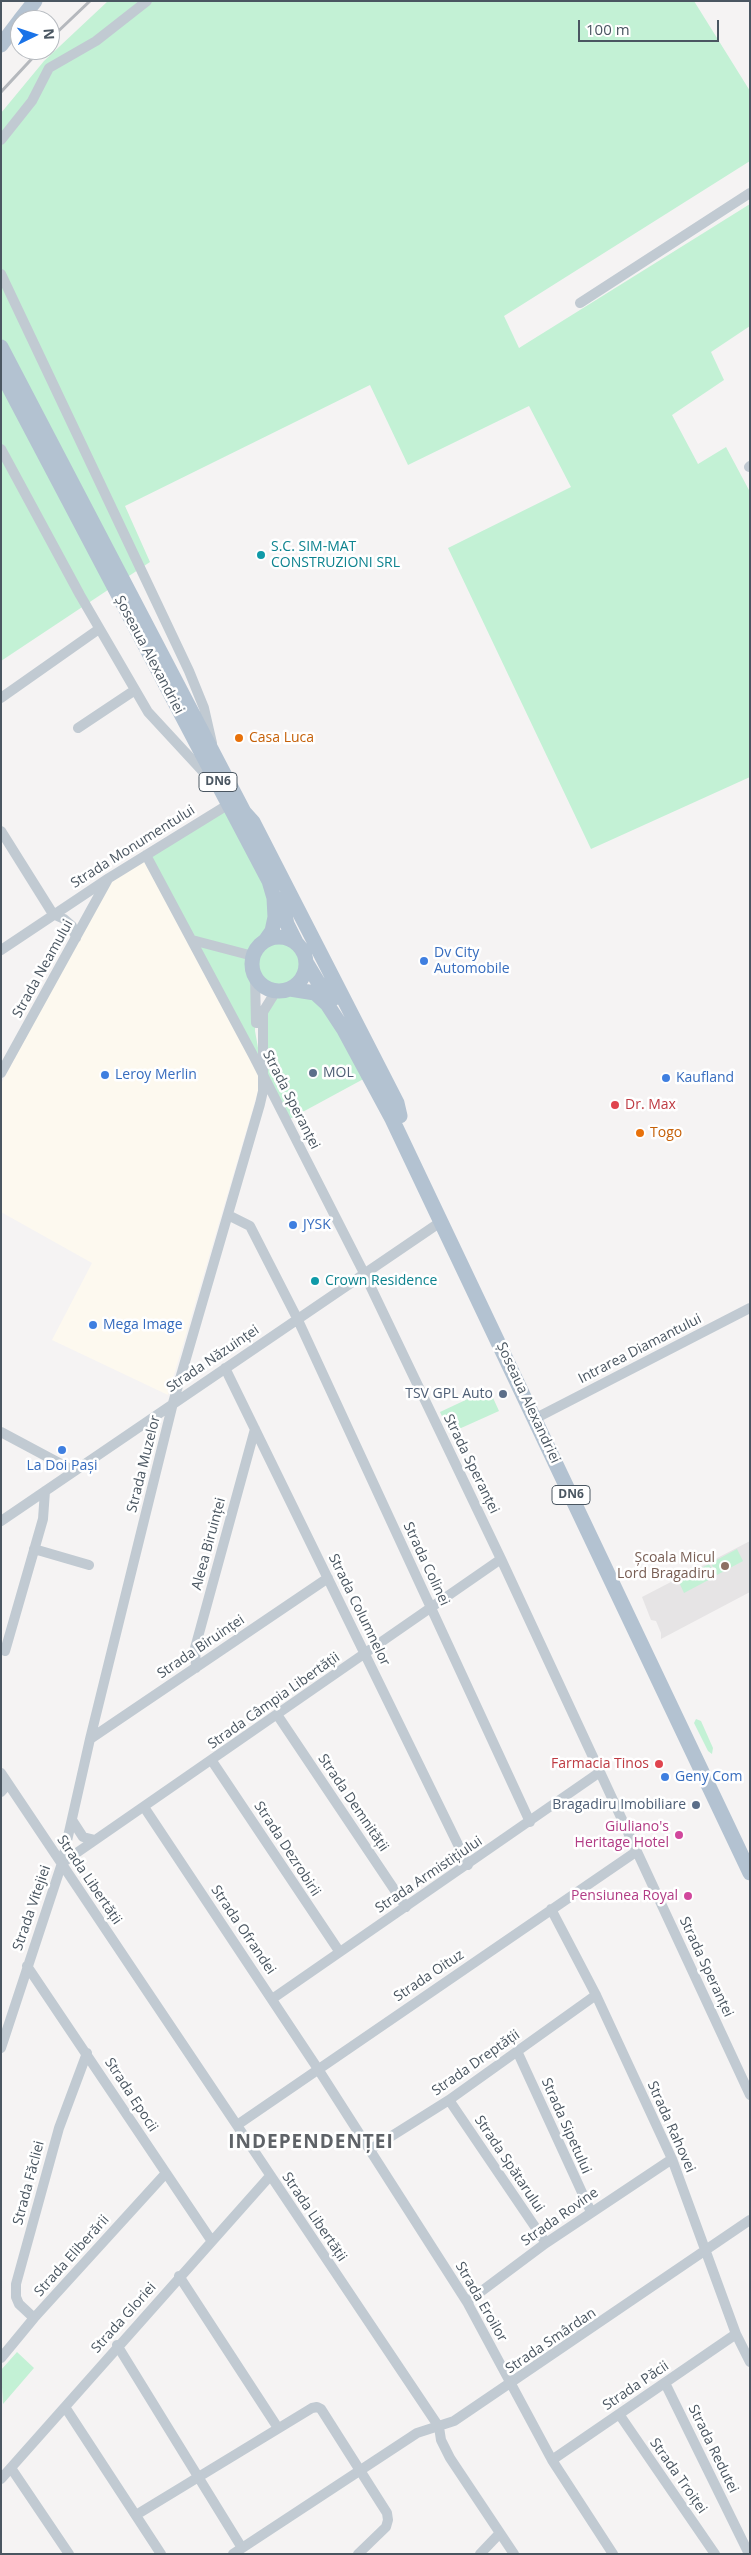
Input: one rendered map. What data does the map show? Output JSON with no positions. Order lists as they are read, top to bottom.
{
  "streets": {
    "main road": ["Șoseaua Alexandriei", "DN6"],
    "street": [
      "Strada Monumentului",
      "Strada Neamului",
      "Strada Speranței",
      "Intrarea Diamantului",
      "Strada Năzuinței",
      "Strada Muzelor",
      "Aleea Biruinței",
      "Strada Colinei",
      "Strada Columnelor",
      "Strada Biruinței",
      "Strada Câmpia Libertății",
      "Strada Demnității",
      "Strada Dezrobirii",
      "Strada Armistițiului",
      "Strada Libertății",
      "Strada Vitejiei",
      "Strada Ofrandei",
      "Strada Oituz",
      "Strada Dreptății",
      "Strada Epocii",
      "Strada Sipetului",
      "Strada Rahovei",
      "Strada Spătarului",
      "Strada Făcliei",
      "Strada Rovine",
      "Strada Eliberării",
      "Strada Eroilor",
      "Strada Gloriei",
      "Strada Smârdan",
      "Strada Păcii",
      "Strada Redutei",
      "Strada Troiței"
    ]
  },
  "crossings": [
    ["Șoseaua Alexandriei", "DN6"],
    ["Șoseaua Alexandriei", "Strada Monumentului"],
    ["Șoseaua Alexandriei", "Intrarea Diamantului"],
    ["Șoseaua Alexandriei", "Strada Năzuinței"],
    ["Strada Monumentului", "Strada Neamului"],
    ["Strada Monumentului", "Strada Speranței"],
    ["Strada Speranței", "Strada Năzuinței"],
    ["Strada Speranței", "Strada Muzelor"],
    ["Strada Speranței", "Strada Câmpia Libertății"],
    ["Strada Speranței", "Strada Armistițiului"],
    ["Strada Speranței", "Strada Oituz"],
    ["Strada Năzuinței", "Strada Muzelor"],
    ["Strada Năzuinței", "Strada Colinei"],
    ["Strada Năzuinței", "Strada Columnelor"],
    ["Strada Muzelor", "Strada Colinei"],
    ["Strada Muzelor", "Strada Biruinței"],
    ["Strada Muzelor", "Strada Câmpia Libertății"],
    ["Strada Muzelor", "Strada Libertății"],
    ["Strada Muzelor", "Strada Vitejiei"],
    ["Aleea Biruinței", "Strada Columnelor"],
    ["Aleea Biruinței", "Strada Biruinței"],
    ["Strada Colinei", "Strada Câmpia Libertății"],
    ["Strada Colinei", "Strada Armistițiului"],
    ["Strada Columnelor", "Strada Biruinței"],
    ["Strada Columnelor", "Strada Câmpia Libertății"],
    ["Strada Columnelor", "Strada Armistițiului"],
    ["Strada Câmpia Libertății", "Strada Demnității"],
    ["Strada Câmpia Libertății", "Strada Dezrobirii"],
    ["Strada Câmpia Libertății", "Strada Libertății"],
    ["Strada Câmpia Libertății", "Strada Vitejiei"],
    ["Strada Câmpia Libertății", "Strada Ofrandei"],
    ["Strada Demnității", "Strada Armistițiului"],
    ["Strada Dezrobirii", "Strada Armistițiului"],
    ["Strada Armistițiului", "Strada Ofrandei"],
    ["Strada Libertății", "Strada Vitejiei"],
    ["Strada Libertății", "Strada Oituz"],
    ["Strada Libertății", "Strada Gloriei"],
    ["Strada Libertății", "Strada Smârdan"],
    ["Strada Vitejiei", "Strada Epocii"],
    ["Strada Ofrandei", "Strada Oituz"],
    ["Strada Ofrandei", "Strada Eroilor"],
    ["Strada Oituz", "Strada Rahovei"],
    ["Strada Oituz", "Strada Eroilor"],
    ["Strada Dreptății", "Strada Sipetului"],
    ["Strada Dreptății", "Strada Rahovei"],
    ["Strada Dreptății", "Strada Spătarului"],
    ["Strada Dreptății", "Strada Eroilor"],
    ["Strada Epocii", "Strada Făcliei"],
    ["Strada Epocii", "Strada Eliberării"],
    ["Strada Epocii", "Strada Gloriei"],
    ["Strada Sipetului", "Strada Rovine"],
    ["Strada Rahovei", "Strada Rovine"],
    ["Strada Rahovei", "Strada Smârdan"],
    ["Strada Rahovei", "Strada Păcii"],
    ["Strada Spătarului", "Strada Rovine"],
    ["Strada Făcliei", "Strada Eliberării"],
    ["Strada Rovine", "Strada Eroilor"],
    ["Strada Eroilor", "Strada Smârdan"],
    ["Strada Eroilor", "Strada Păcii"],
    ["Strada Păcii", "Strada Redutei"],
    ["Strada Păcii", "Strada Troiței"]
  ],
  "districts": ["INDEPENDENȚEI"],
  "places": [
    "S.C. SIM-MAT CONSTRUZIONI SRL",
    "Casa Luca",
    "Dv City Automobile",
    "MOL",
    "Leroy Merlin",
    "Kaufland",
    "Dr. Max",
    "Togo",
    "JYSK",
    "Crown Residence",
    "Mega Image",
    "TSV GPL Auto",
    "La Doi Pași",
    "Școala Micul Lord Bragadiru",
    "Farmacia Tinos",
    "Geny Com",
    "Bragadiru Imobiliare",
    "Giuliano's Heritage Hotel",
    "Pensiunea Royal"
  ],
  "scale_bar": "100 m",
  "north": "right"
}
